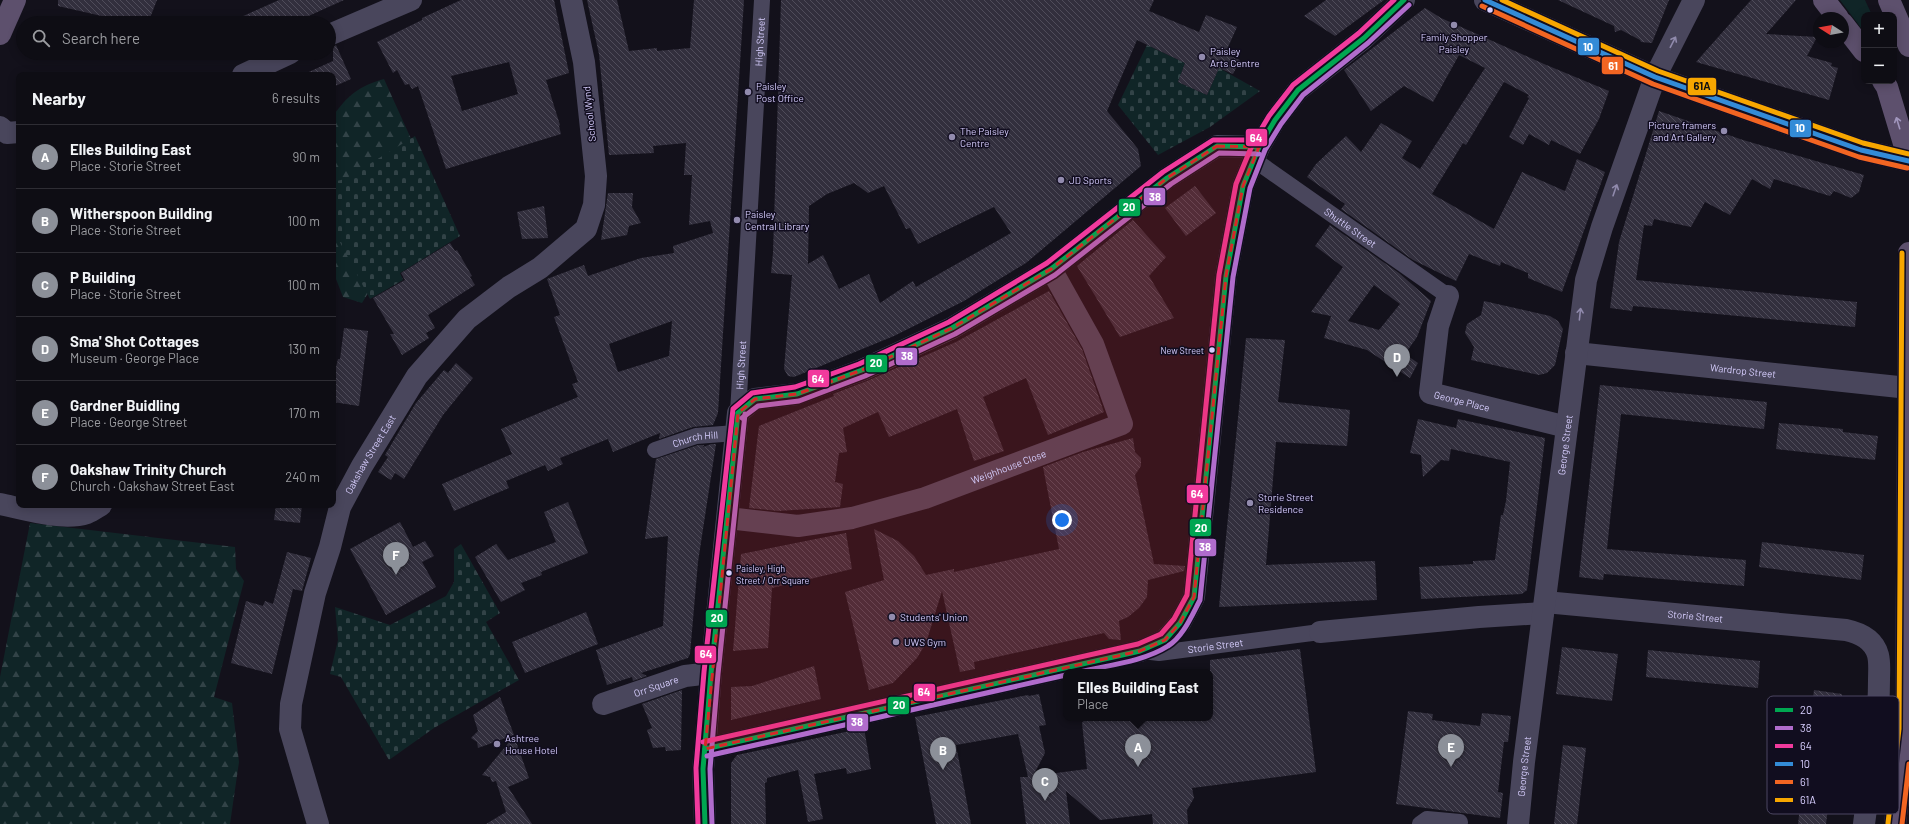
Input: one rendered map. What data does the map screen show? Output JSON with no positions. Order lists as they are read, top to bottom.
{
  "streets": {
    "street": [
      "High Street",
      "School Wynd",
      "Shuttle Street",
      "Wardrop Street",
      "George Place",
      "Church Hill",
      "George Street",
      "Oakshaw Street East",
      "Weighhouse Close",
      "Storie Street",
      "Orr Square"
    ]
  },
  "crossings": [
    ["High Street", "Church Hill"],
    ["High Street", "Weighhouse Close"],
    ["High Street", "Storie Street"],
    ["High Street", "Orr Square"],
    ["School Wynd", "Oakshaw Street East"],
    ["Shuttle Street", "George Place"],
    ["Wardrop Street", "George Street"],
    ["George Place", "George Street"],
    ["George Street", "Storie Street"]
  ],
  "one_way": ["George Street"],
  "places": [
    "Family Shopper Paisley",
    "Paisley Arts Centre",
    "Paisley Post Office",
    "Picture framers and Art Gallery",
    "The Paisley Centre",
    "JD Sports",
    "Paisley Central Library",
    "New Street",
    "Storie Street Residence",
    "Paisley, High Street / Orr Square",
    "Students' Union",
    "UWS Gym",
    "Ashtree House Hotel"
  ],
  "lines": [
    "transit line 20",
    "transit line 64",
    "transit line 10",
    "transit line 61A",
    "transit line 38",
    "transit line 61"
  ],
  "legend": [
    "20",
    "38",
    "64",
    "10",
    "61",
    "61A"
  ],
  "north": "left",
  "page": {
    "map_buttons": ["+", "−"],
    "search": "Search here",
    "heading": ["Nearby", "6 results"],
    "list": [
      {
        "mark": "A",
        "name": "Elles Building East",
        "note": "Place · Storie Street",
        "value": "90 m"
      },
      {
        "mark": "B",
        "name": "Witherspoon Building",
        "note": "Place · Storie Street",
        "value": "100 m"
      },
      {
        "mark": "C",
        "name": "P Building",
        "note": "Place · Storie Street",
        "value": "100 m"
      },
      {
        "mark": "D",
        "name": "Sma' Shot Cottages",
        "note": "Museum · George Place",
        "value": "130 m"
      },
      {
        "mark": "E",
        "name": "Gardner Buidling",
        "note": "Place · George Street",
        "value": "170 m"
      },
      {
        "mark": "F",
        "name": "Oakshaw Trinity Church",
        "note": "Church · Oakshaw Street East",
        "value": "240 m"
      }
    ],
    "pins": [
      "D",
      "F",
      "A",
      "E",
      "B",
      "C"
    ],
    "popup": ["Elles Building East", "Place"]
  }
}
